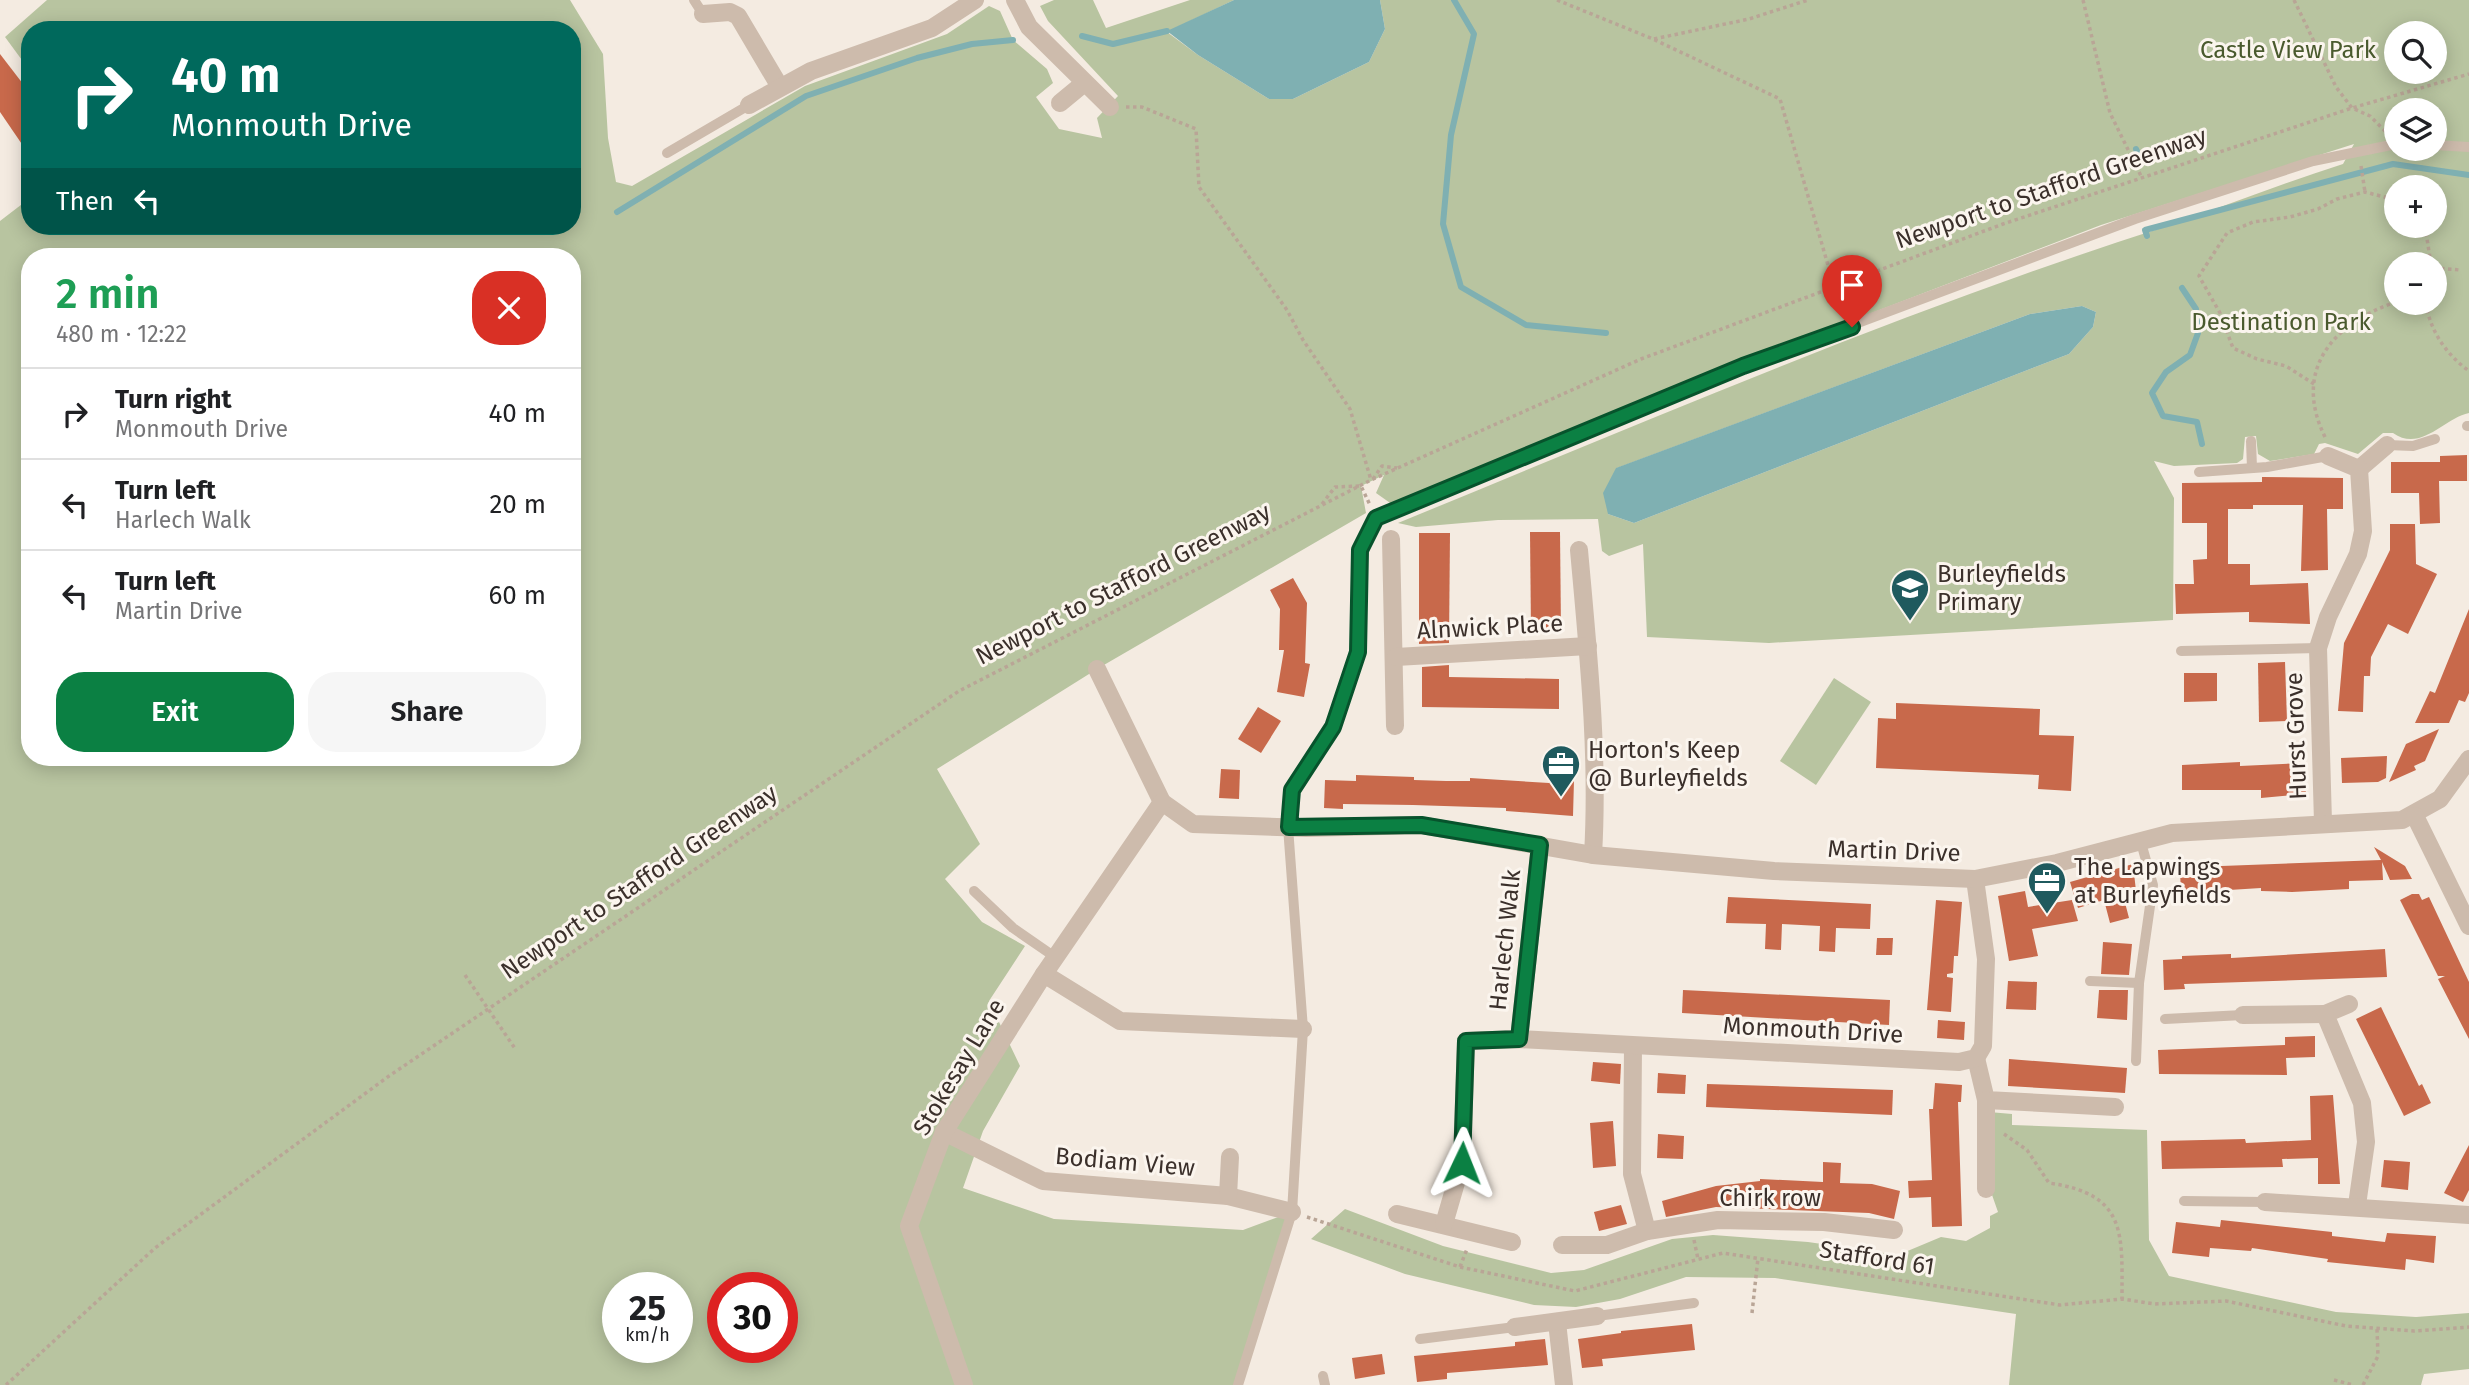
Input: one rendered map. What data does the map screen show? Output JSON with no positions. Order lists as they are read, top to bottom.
{
  "streets": {
    "street": [
      "Alnwick Place",
      "Hurst Grove",
      "Martin Drive",
      "Harlech Walk",
      "Monmouth Drive",
      "Stokesay Lane",
      "Bodiam View",
      "Chirk row"
    ],
    "path": ["Newport to Stafford Greenway", "Stafford 61"]
  },
  "crossings": [
    ["Hurst Grove", "Martin Drive"],
    ["Martin Drive", "Harlech Walk"],
    ["Martin Drive", "Stokesay Lane"],
    ["Harlech Walk", "Monmouth Drive"],
    ["Stokesay Lane", "Bodiam View"],
    ["Bodiam View", "Stafford 61"]
  ],
  "parks": ["Castle View Park", "Destination Park"],
  "places": {
    "school or university": ["Burleyfields Primary"],
    "office": ["Horton's Keep @ Burleyfields", "The Lapwings at Burleyfields"]
  },
  "page": {
    "map_buttons": ["+", "−"],
    "turn": ["40 m", "Monmouth Drive"],
    "then": "Then",
    "heading": ["2 min", "480 m · 12:22"],
    "list": [
      {
        "name": "Turn right",
        "note": "Monmouth Drive",
        "value": "40 m"
      },
      {
        "name": "Turn left",
        "note": "Harlech Walk",
        "value": "20 m"
      },
      {
        "name": "Turn left",
        "note": "Martin Drive",
        "value": "60 m"
      }
    ],
    "buttons": ["Exit", "Share"],
    "speed": "25 km/h",
    "limit": "30"
  }
}
